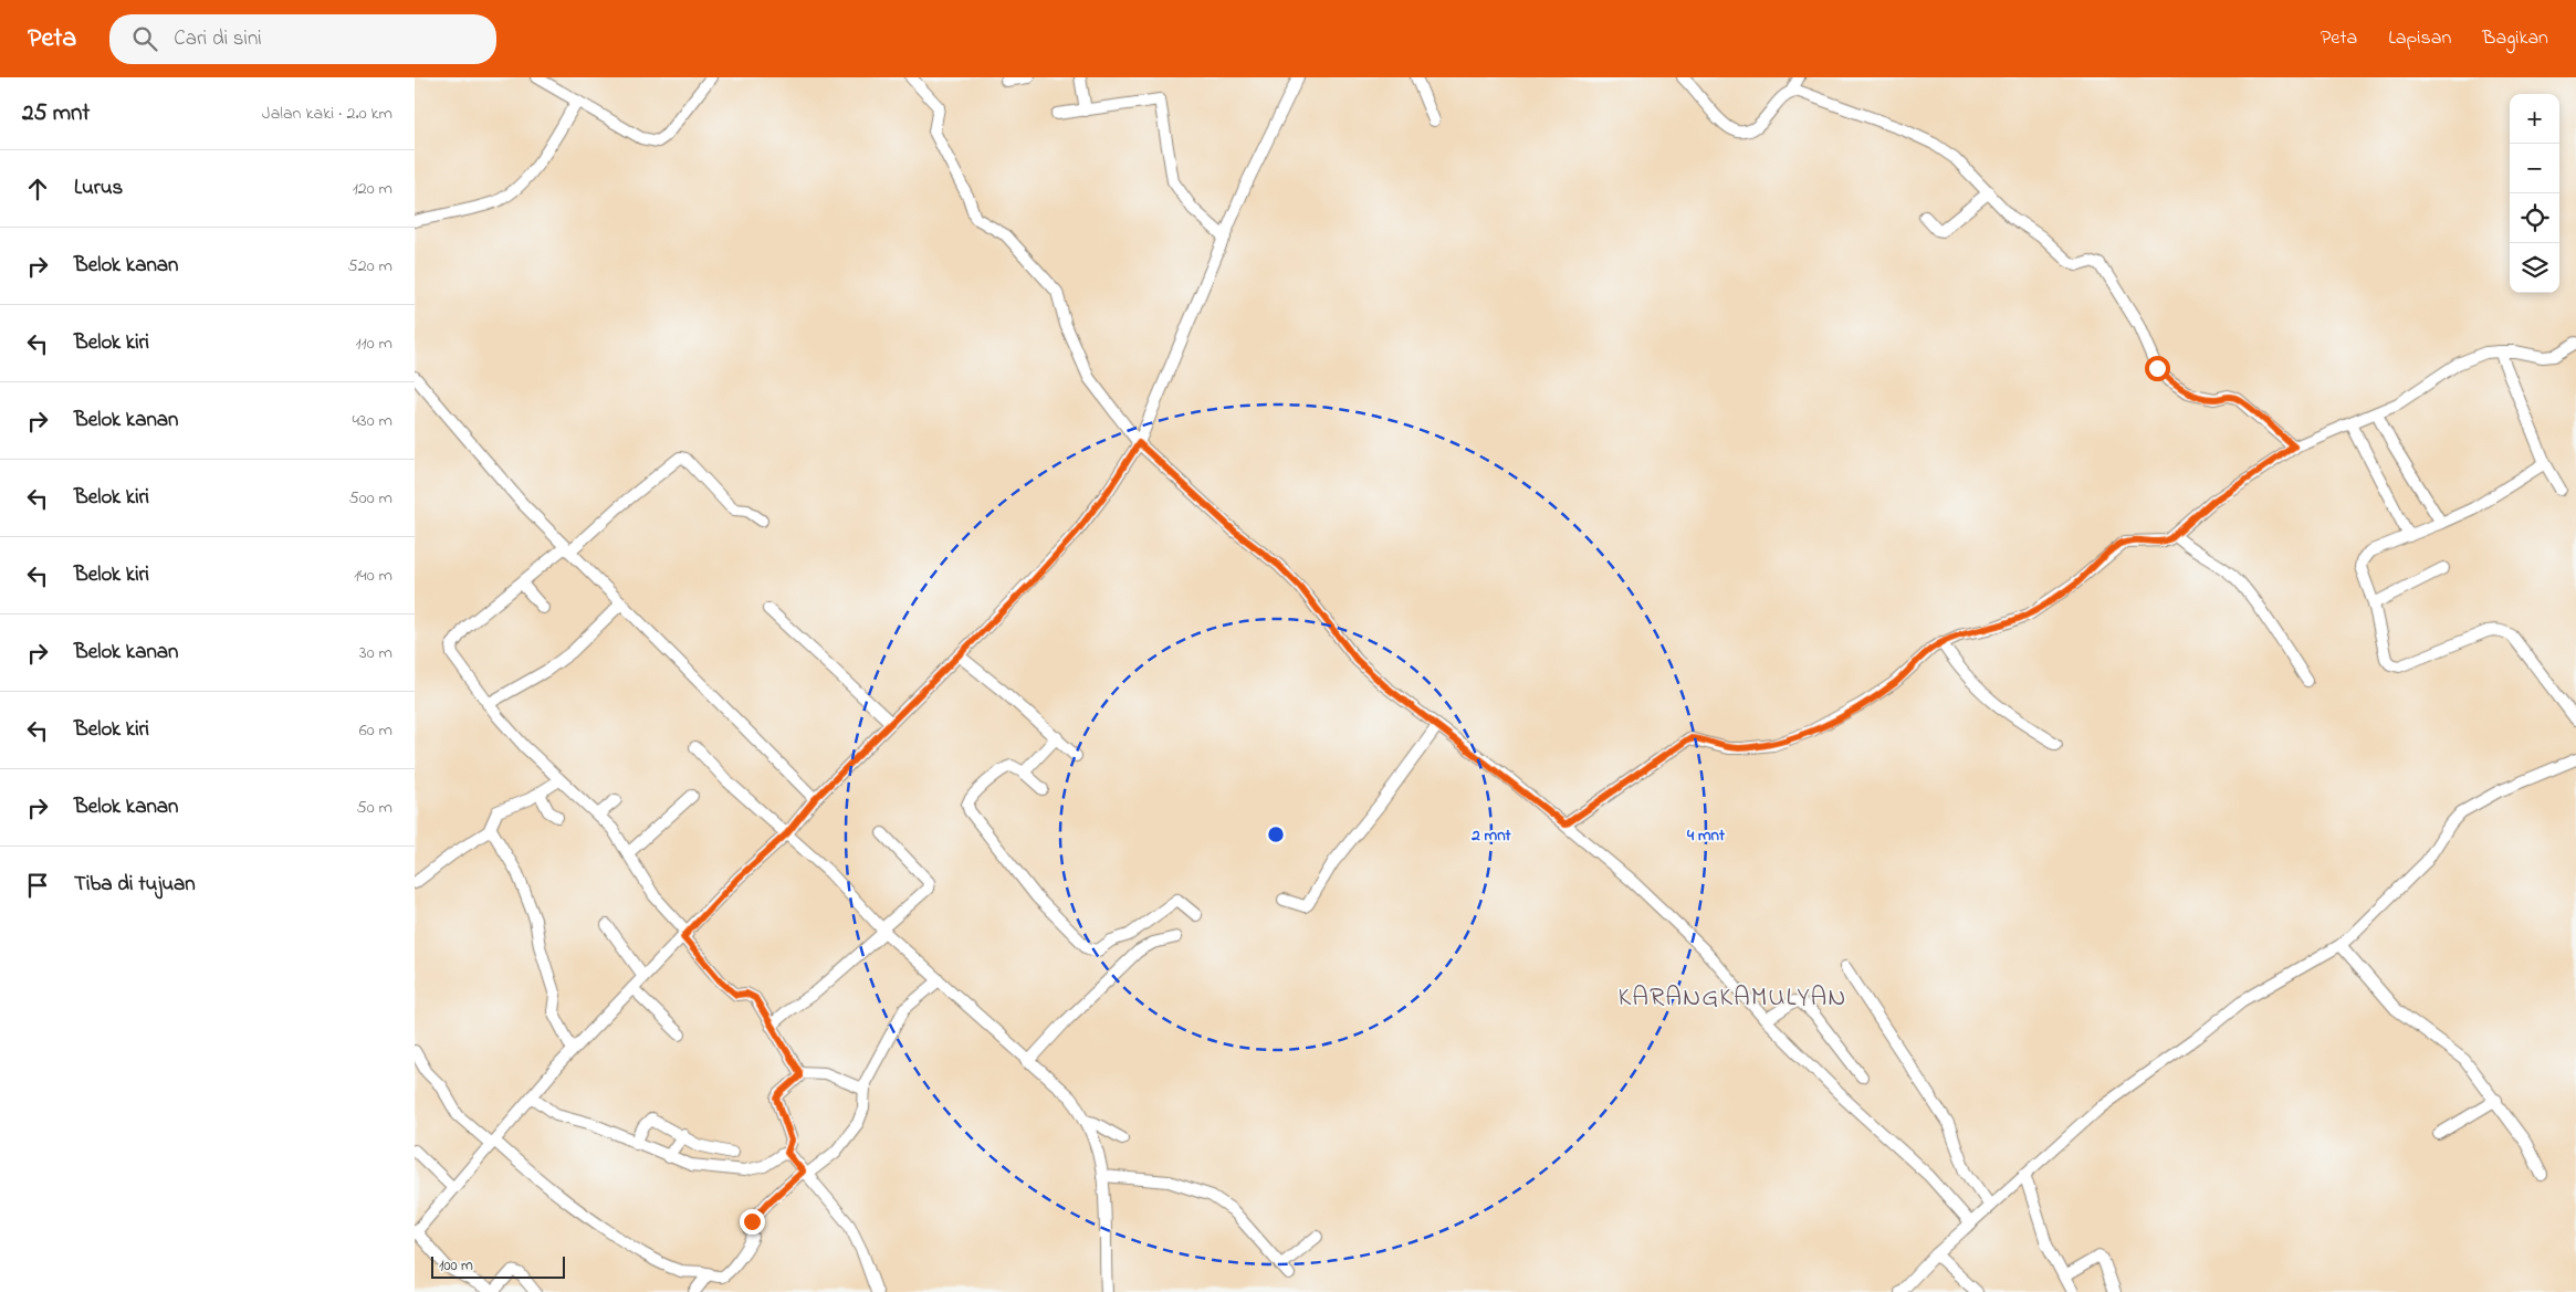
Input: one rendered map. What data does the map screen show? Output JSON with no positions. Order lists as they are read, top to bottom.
{
  "districts": ["KARANGKAMULYAN"],
  "scale_bar": "100 m",
  "page": {
    "header": "Peta",
    "search": "Cari di sini",
    "nav": ["Peta", "Lapisan", "Bagikan"],
    "heading": ["25 mnt", "Jalan kaki · 2.0 km"],
    "map_buttons": ["+", "−"],
    "list": [
      ["Lurus", "120 m"],
      ["Belok kanan", "520 m"],
      ["Belok kiri", "110 m"],
      ["Belok kanan", "430 m"],
      ["Belok kiri", "500 m"],
      ["Belok kiri", "140 m"],
      ["Belok kanan", "30 m"],
      ["Belok kiri", "60 m"],
      ["Belok kanan", "50 m"],
      "Tiba di tujuan"
    ],
    "scale": "100 m"
  },
  "rings": ["2 mnt", "4 mnt"]
}
